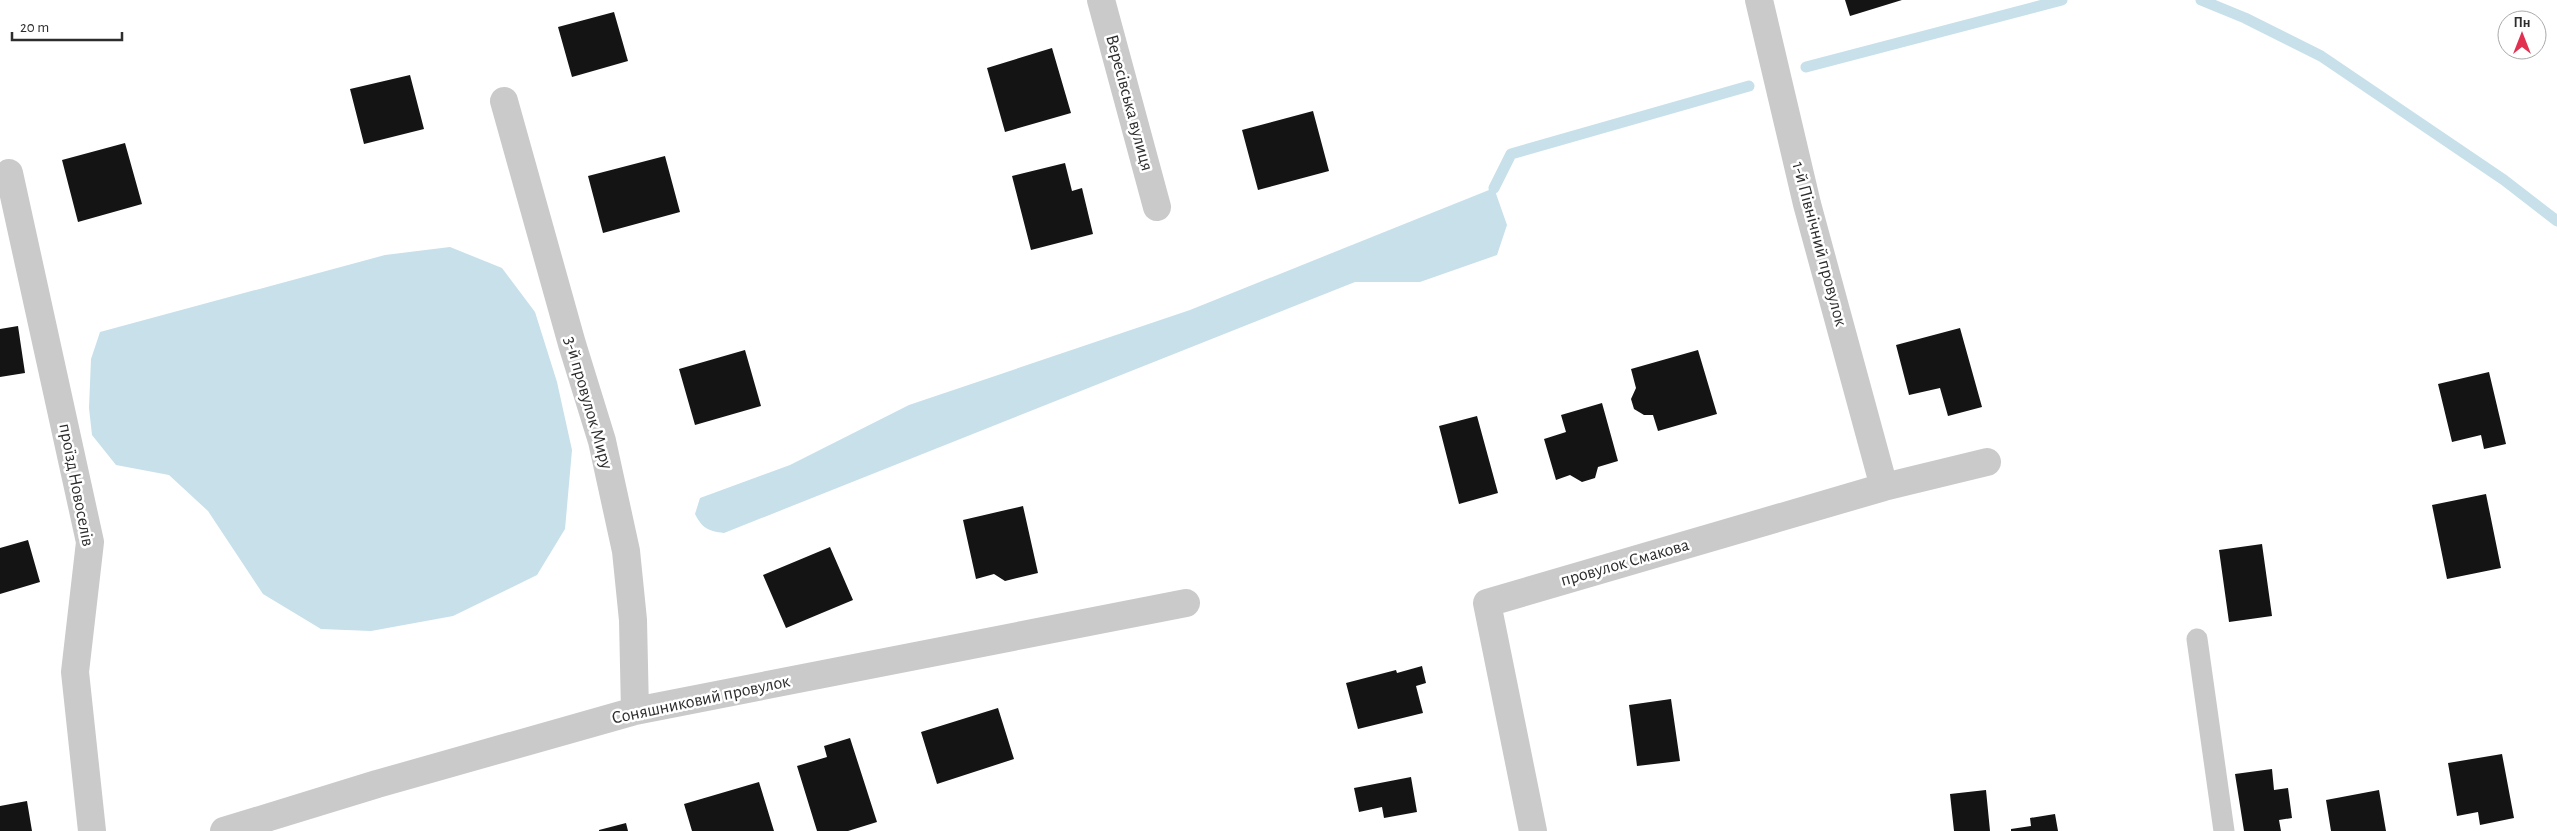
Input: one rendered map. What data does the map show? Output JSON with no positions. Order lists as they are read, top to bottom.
{
  "streets": {
    "street": [
      "Вересівська вулиця",
      "1-й Північний провулок",
      "3-й провулок Миру",
      "проїзд Новоселів",
      "провулок Смакова",
      "Соняшниковий провулок"
    ]
  },
  "crossings": [
    ["1-й Північний провулок", "провулок Смакова"],
    ["3-й провулок Миру", "Соняшниковий провулок"]
  ],
  "scale_bar": "20 m",
  "north": "top"
}
